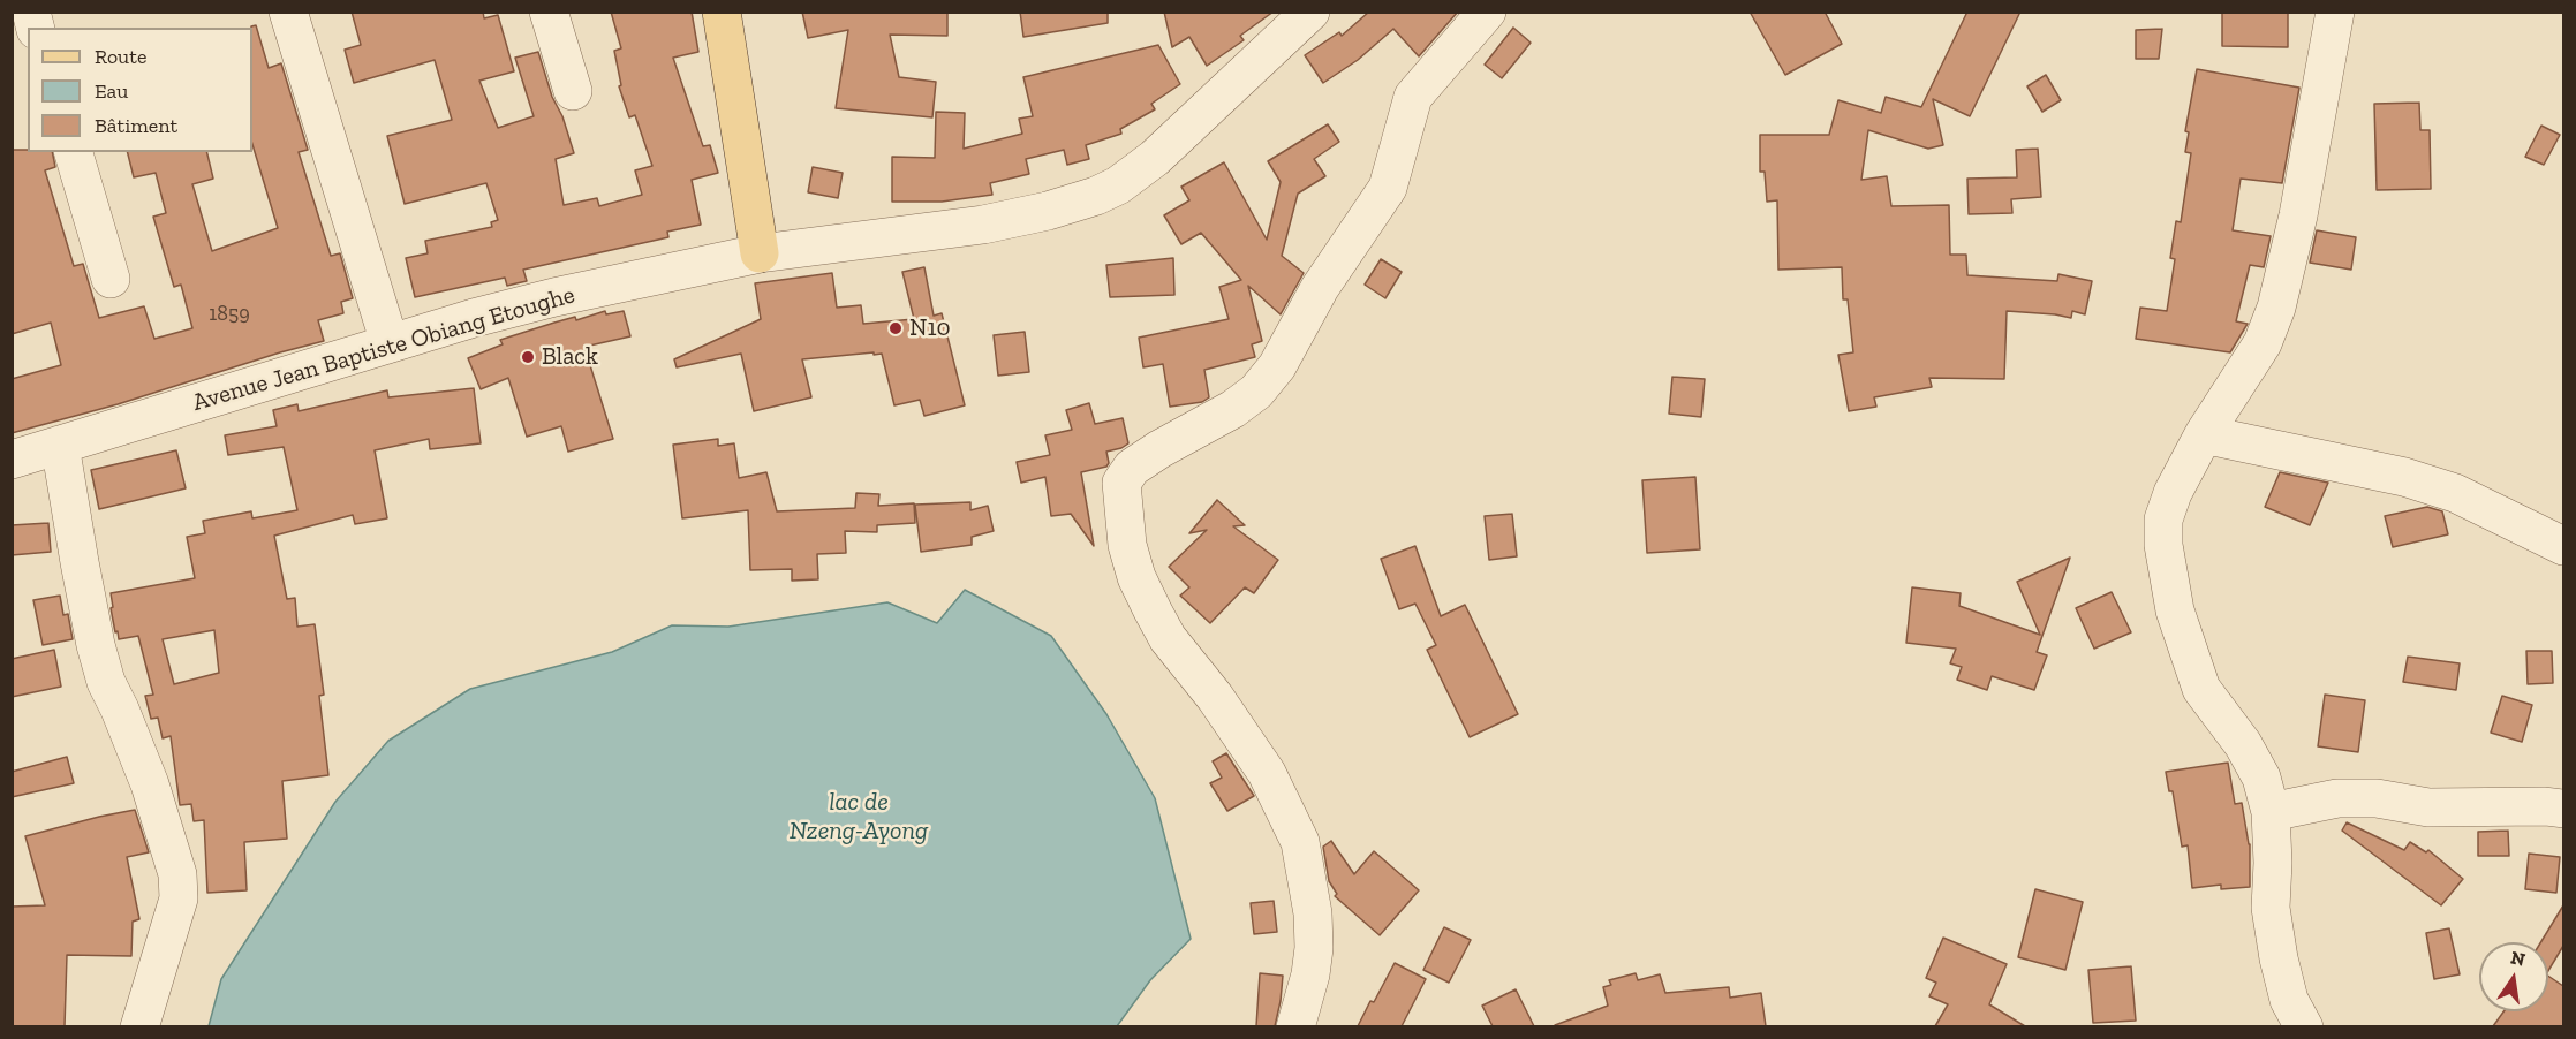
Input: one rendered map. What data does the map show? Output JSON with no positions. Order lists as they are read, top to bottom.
{
  "streets": {
    "street": ["Avenue Jean Baptiste Obiang Etoughe"]
  },
  "water": ["lac de Nzeng-Ayong"],
  "places": ["N10", "Black"],
  "house_numbers": ["1859"],
  "legend": ["Route", "Eau", "Bâtiment"],
  "north": "top"
}
